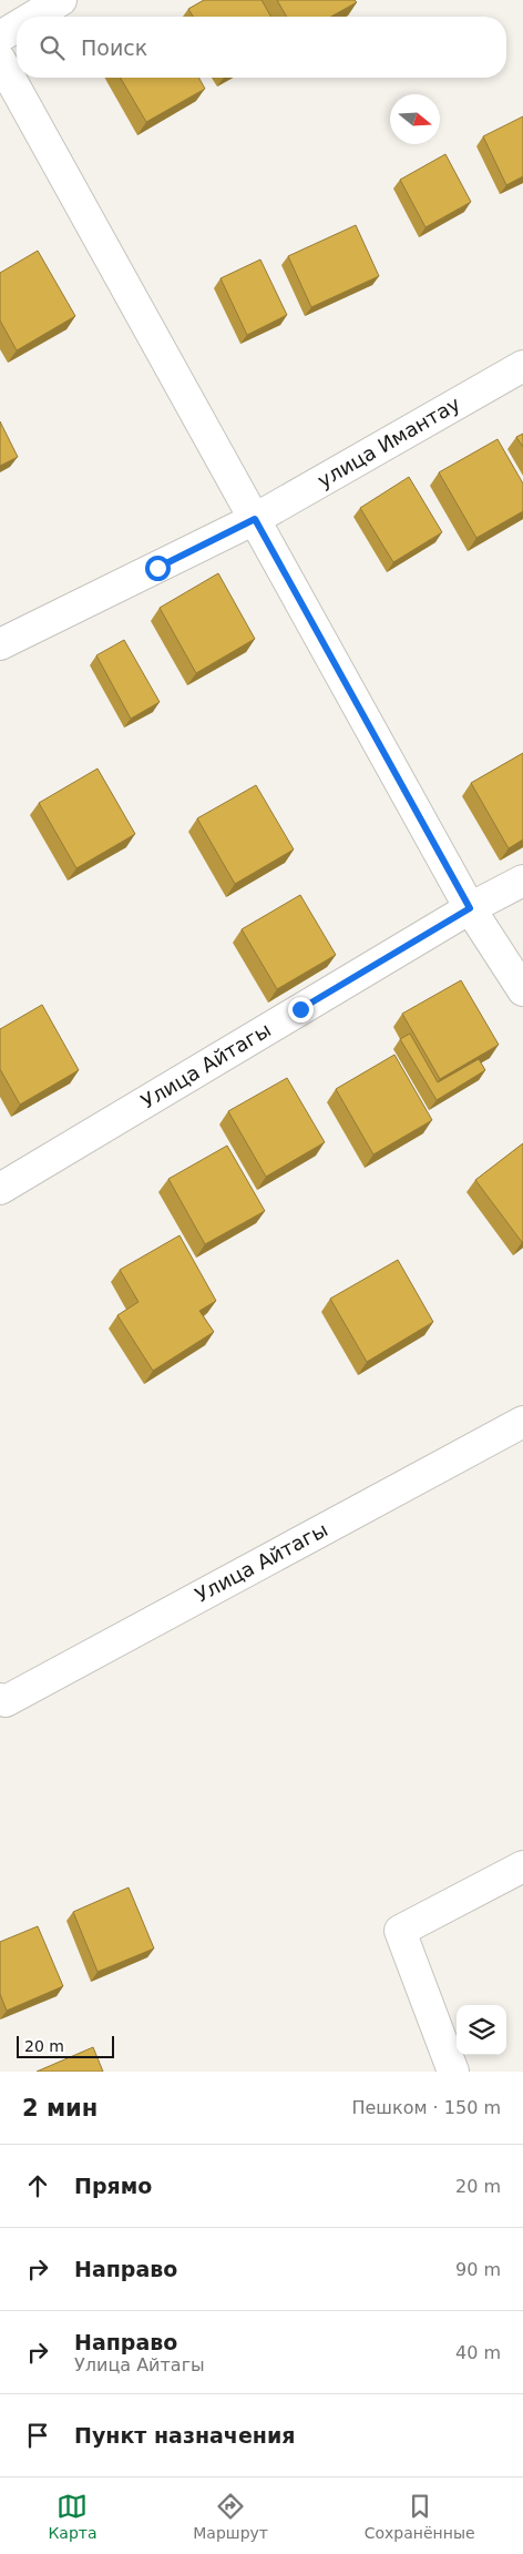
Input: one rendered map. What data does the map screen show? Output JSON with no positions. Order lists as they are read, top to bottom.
{
  "streets": {
    "street": ["улица Имантау", "Улица Айтагы"]
  },
  "scale_bar": "20 m",
  "north": "right",
  "page": {
    "search": "Поиск",
    "scale": "20 m",
    "heading": ["2 мин", "Пешком · 150 m"],
    "list": [
      ["Прямо", "20 m"],
      ["Направо", "90 m"],
      ["Направо", "Улица Айтагы", "40 m"],
      "Пункт назначения"
    ],
    "nav": ["Карта", "Маршрут", "Сохранённые"]
  }
}
